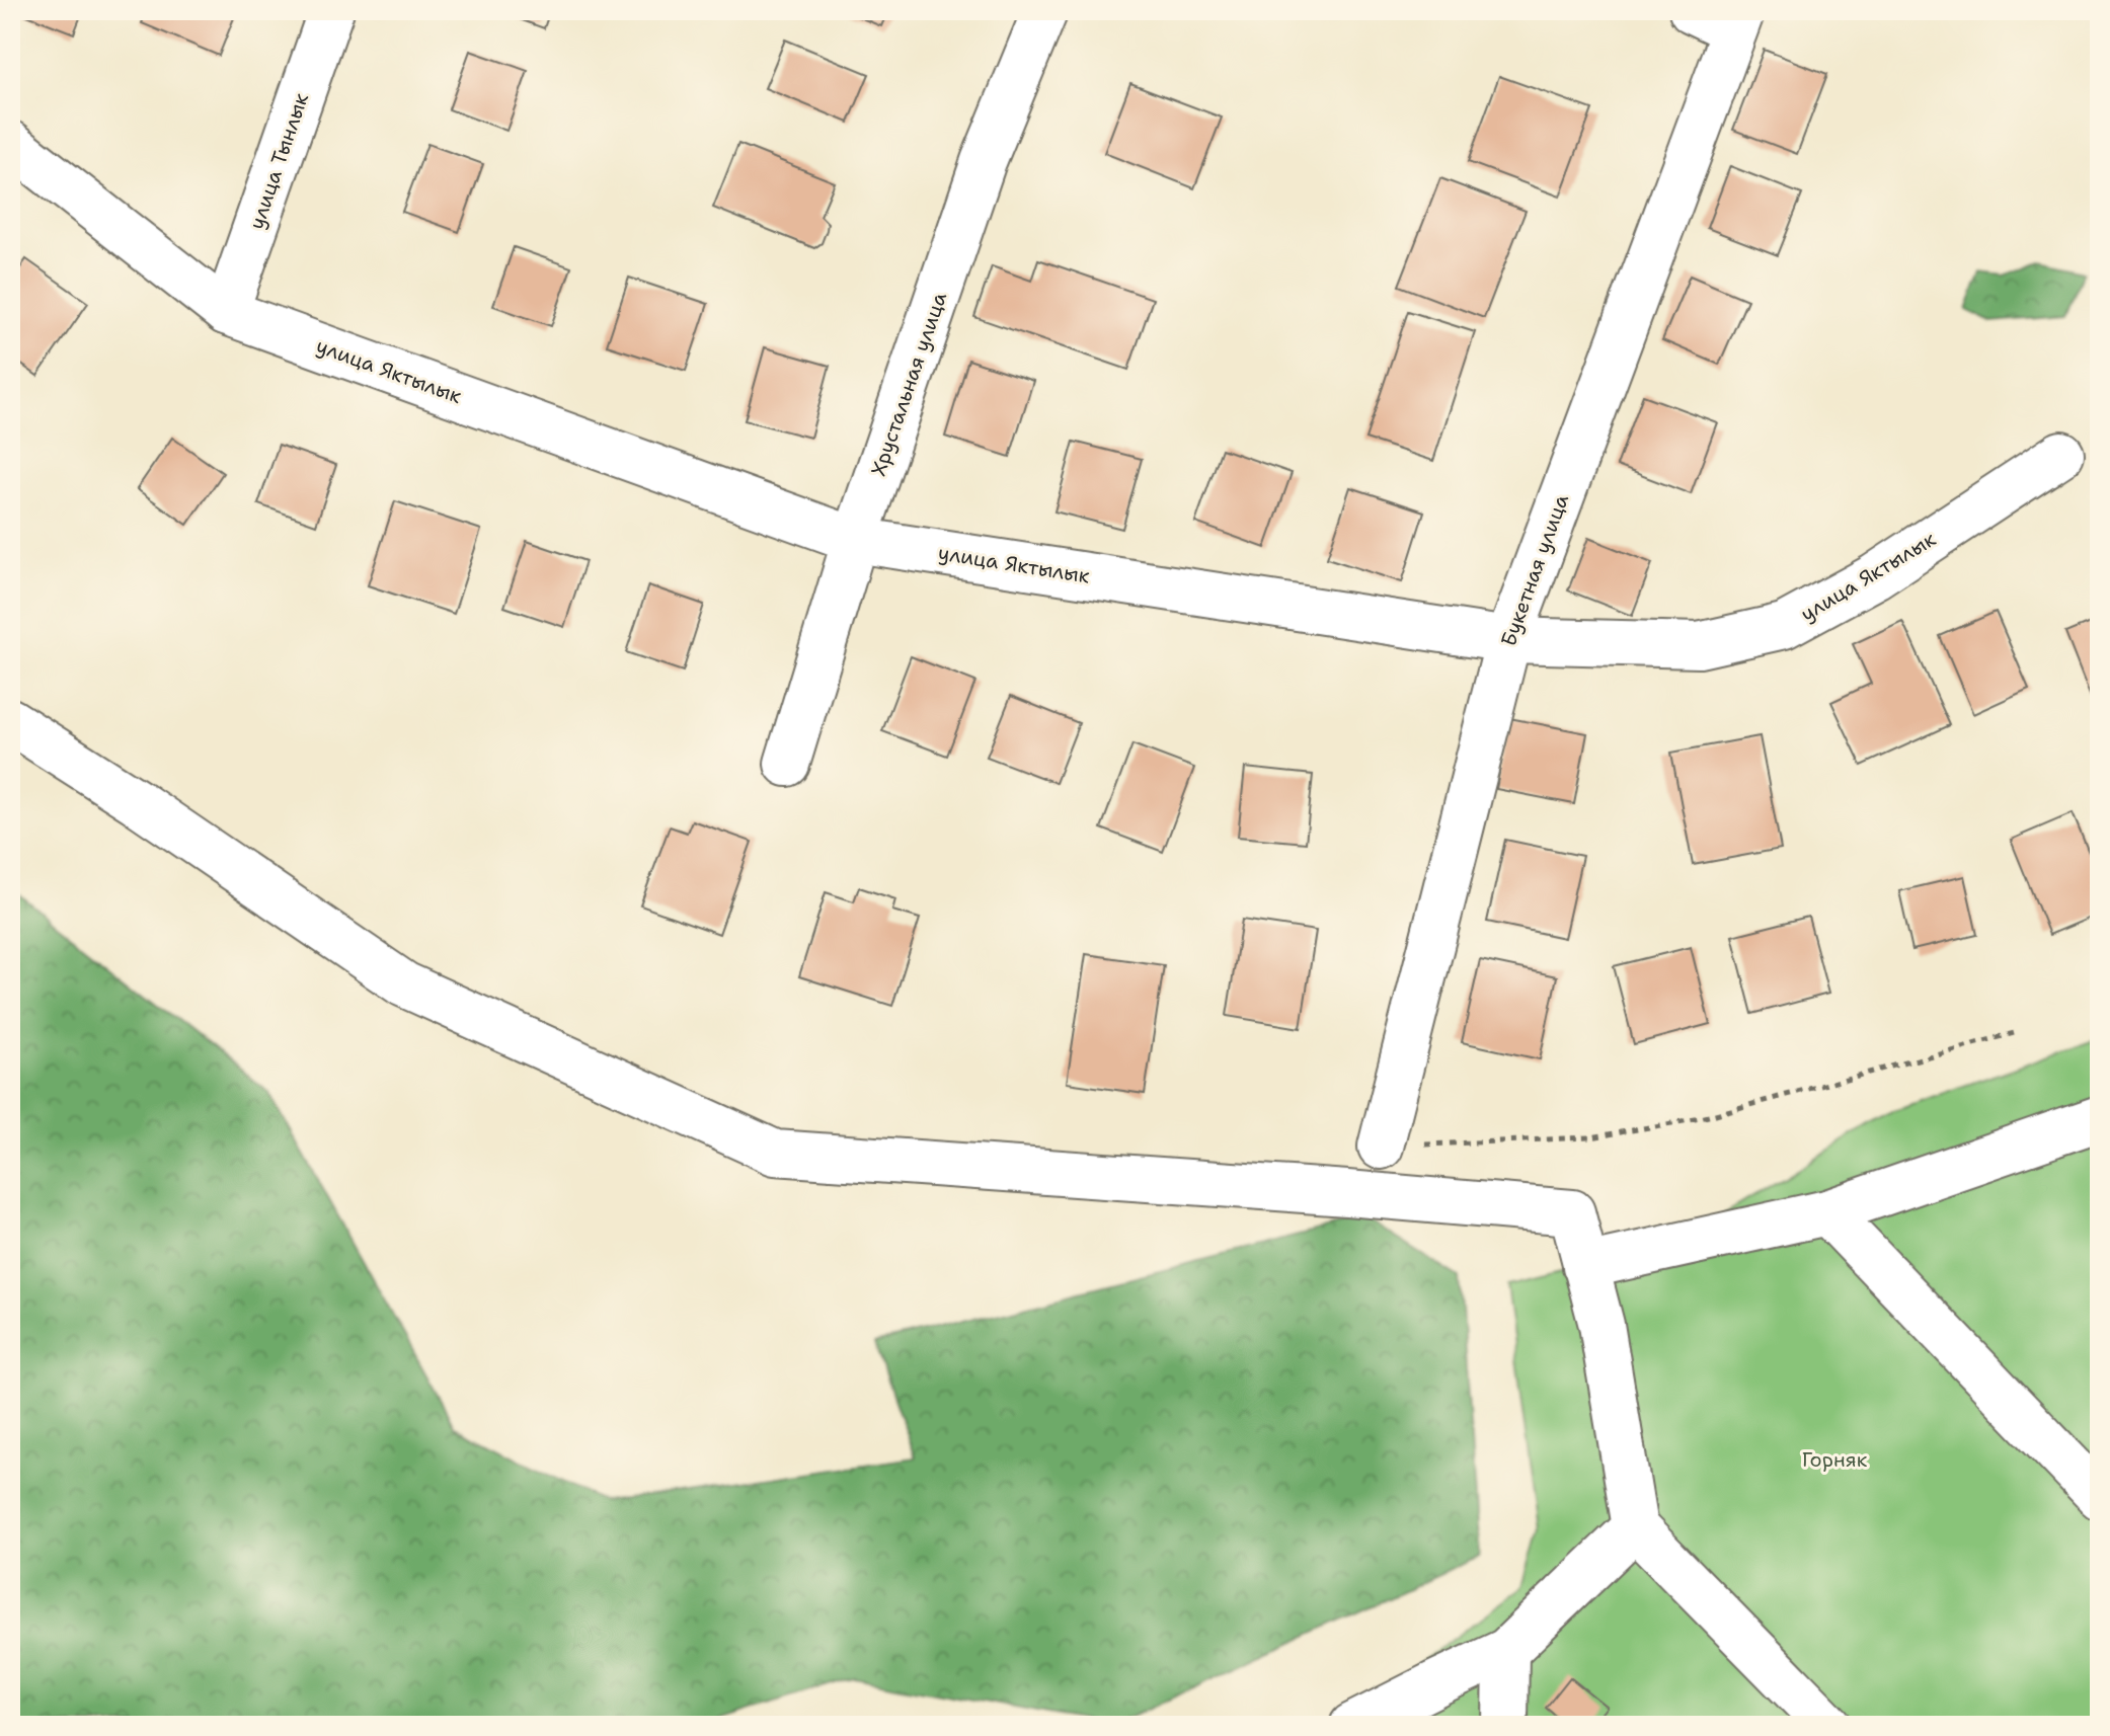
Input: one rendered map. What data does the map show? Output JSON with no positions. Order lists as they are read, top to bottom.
{
  "streets": {
    "street": [
      "улица Тынлык",
      "улица Яктылык",
      "Хрустальная улица",
      "Букетная улица"
    ]
  },
  "crossings": [
    ["улица Тынлык", "улица Яктылык"],
    ["улица Яктылык", "Хрустальная улица"],
    ["улица Яктылык", "Букетная улица"]
  ],
  "parks": ["Горняк"]
}
